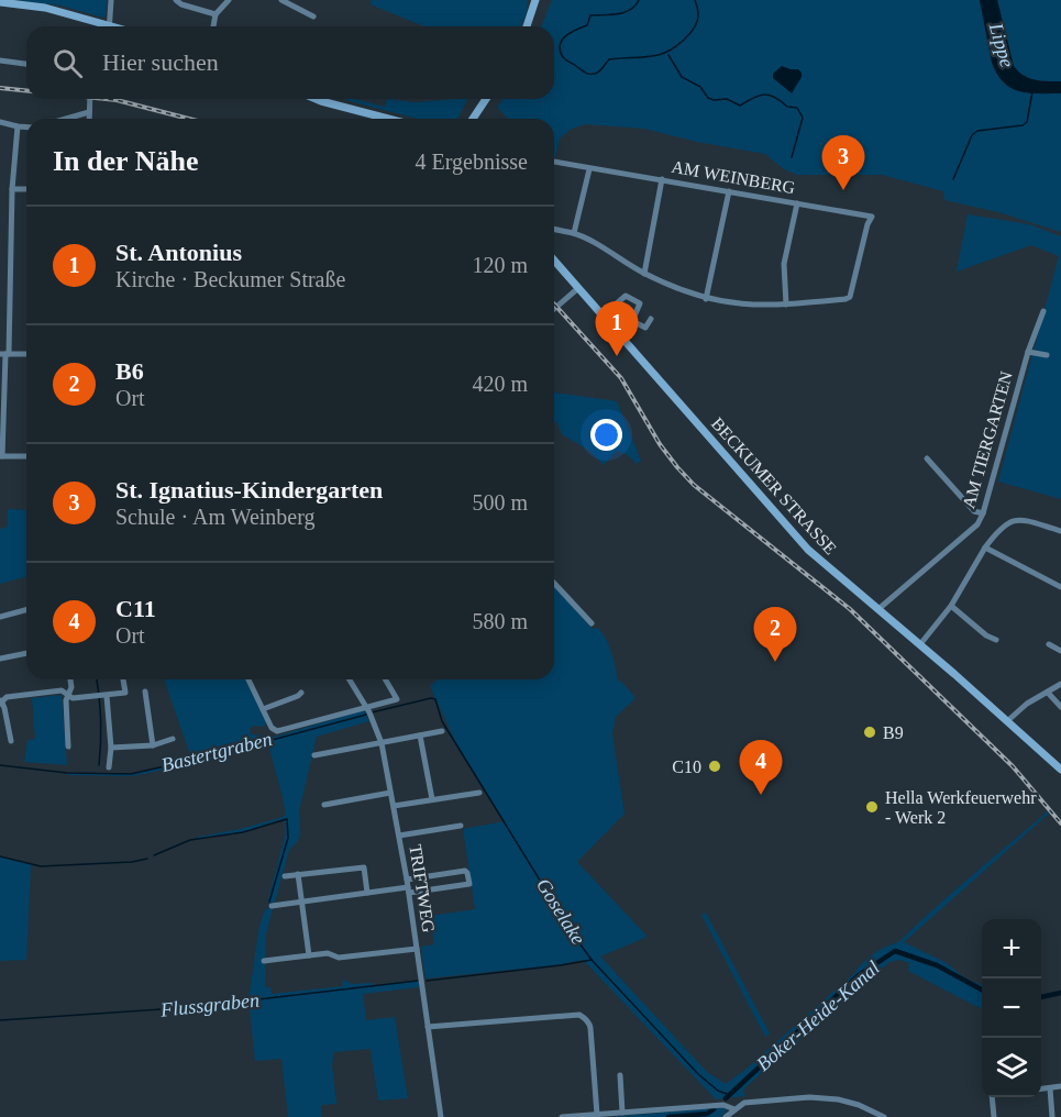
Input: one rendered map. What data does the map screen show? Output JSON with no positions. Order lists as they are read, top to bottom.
{
  "streets": {
    "main road": ["BECKUMER STRASSE"],
    "street": ["AM WEINBERG", "AM TIERGARTEN", "TRIFTWEG"]
  },
  "crossings": [
    ["AM TIERGARTEN", "BECKUMER STRASSE"]
  ],
  "water": [
    "Lippe",
    "Bastertgraben",
    "Goselake",
    "Flussgraben",
    "Boker-Heide-Kanal"
  ],
  "places": ["B9", "C10", "Hella Werkfeuerwehr - Werk 2"],
  "page": {
    "search": "Hier suchen",
    "heading": ["In der Nähe", "4 Ergebnisse"],
    "pins": [
      "3",
      "1",
      "2",
      "4"
    ],
    "list": [
      {
        "mark": "1",
        "name": "St. Antonius",
        "note": "Kirche · Beckumer Straße",
        "value": "120 m"
      },
      {
        "mark": "2",
        "name": "B6",
        "note": "Ort",
        "value": "420 m"
      },
      {
        "mark": "3",
        "name": "St. Ignatius-Kindergarten",
        "note": "Schule · Am Weinberg",
        "value": "500 m"
      },
      {
        "mark": "4",
        "name": "C11",
        "note": "Ort",
        "value": "580 m"
      }
    ],
    "map_buttons": ["+", "−"]
  }
}
